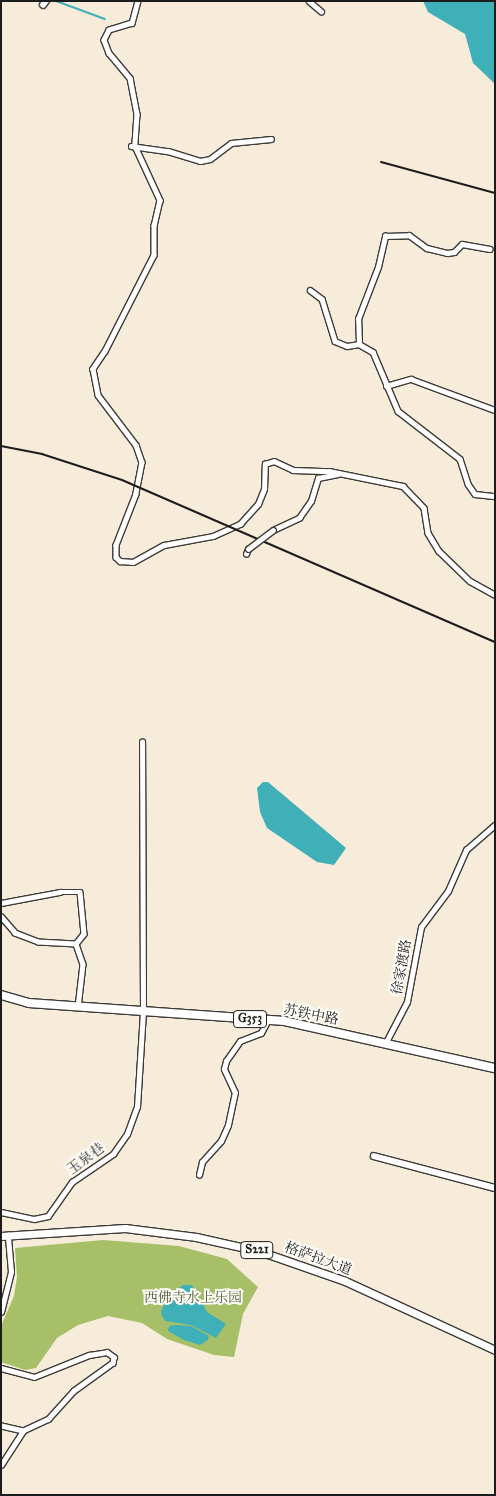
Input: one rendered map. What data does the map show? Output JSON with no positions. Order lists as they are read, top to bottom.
{
  "streets": {
    "highway": ["苏铁中路", "G353"],
    "main road": ["S221", "格萨拉大道"],
    "street": ["徐家渡路", "玉泉巷"]
  },
  "crossings": [
    ["徐家渡路", "苏铁中路"],
    ["苏铁中路", "玉泉巷"]
  ],
  "parks": ["西佛寺水上乐园"]
}
